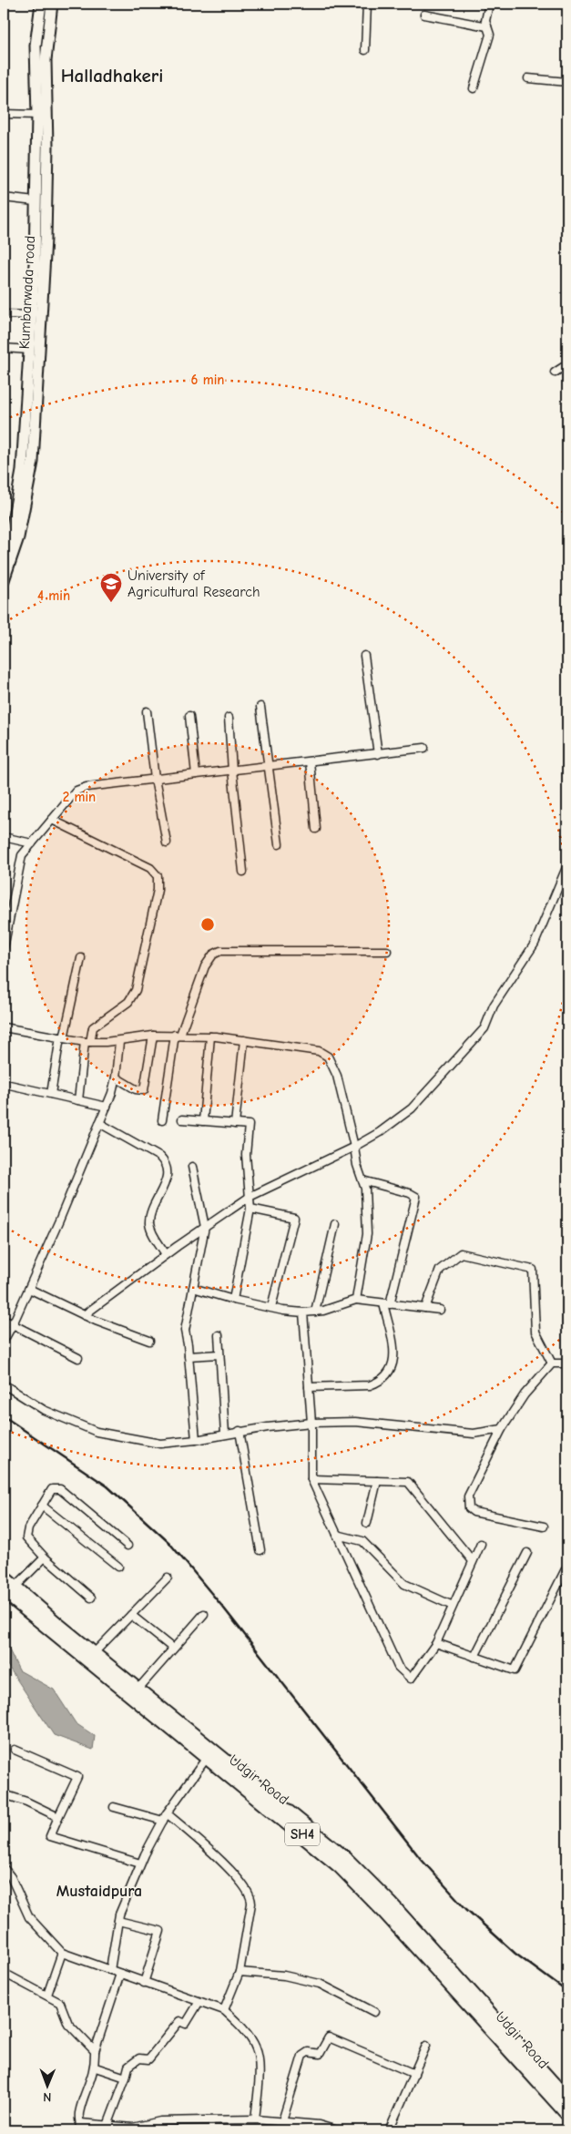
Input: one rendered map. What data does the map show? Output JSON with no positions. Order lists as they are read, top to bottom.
{
  "streets": {
    "highway": ["Udgir Road", "SH4"],
    "street": ["Kumbarwada road"]
  },
  "districts": ["Halladhakeri", "Mustaidpura"],
  "places": {
    "school or university": ["University of Agricultural Research"]
  },
  "north": "bottom",
  "rings": ["6 min", "4 min", "2 min"]
}
